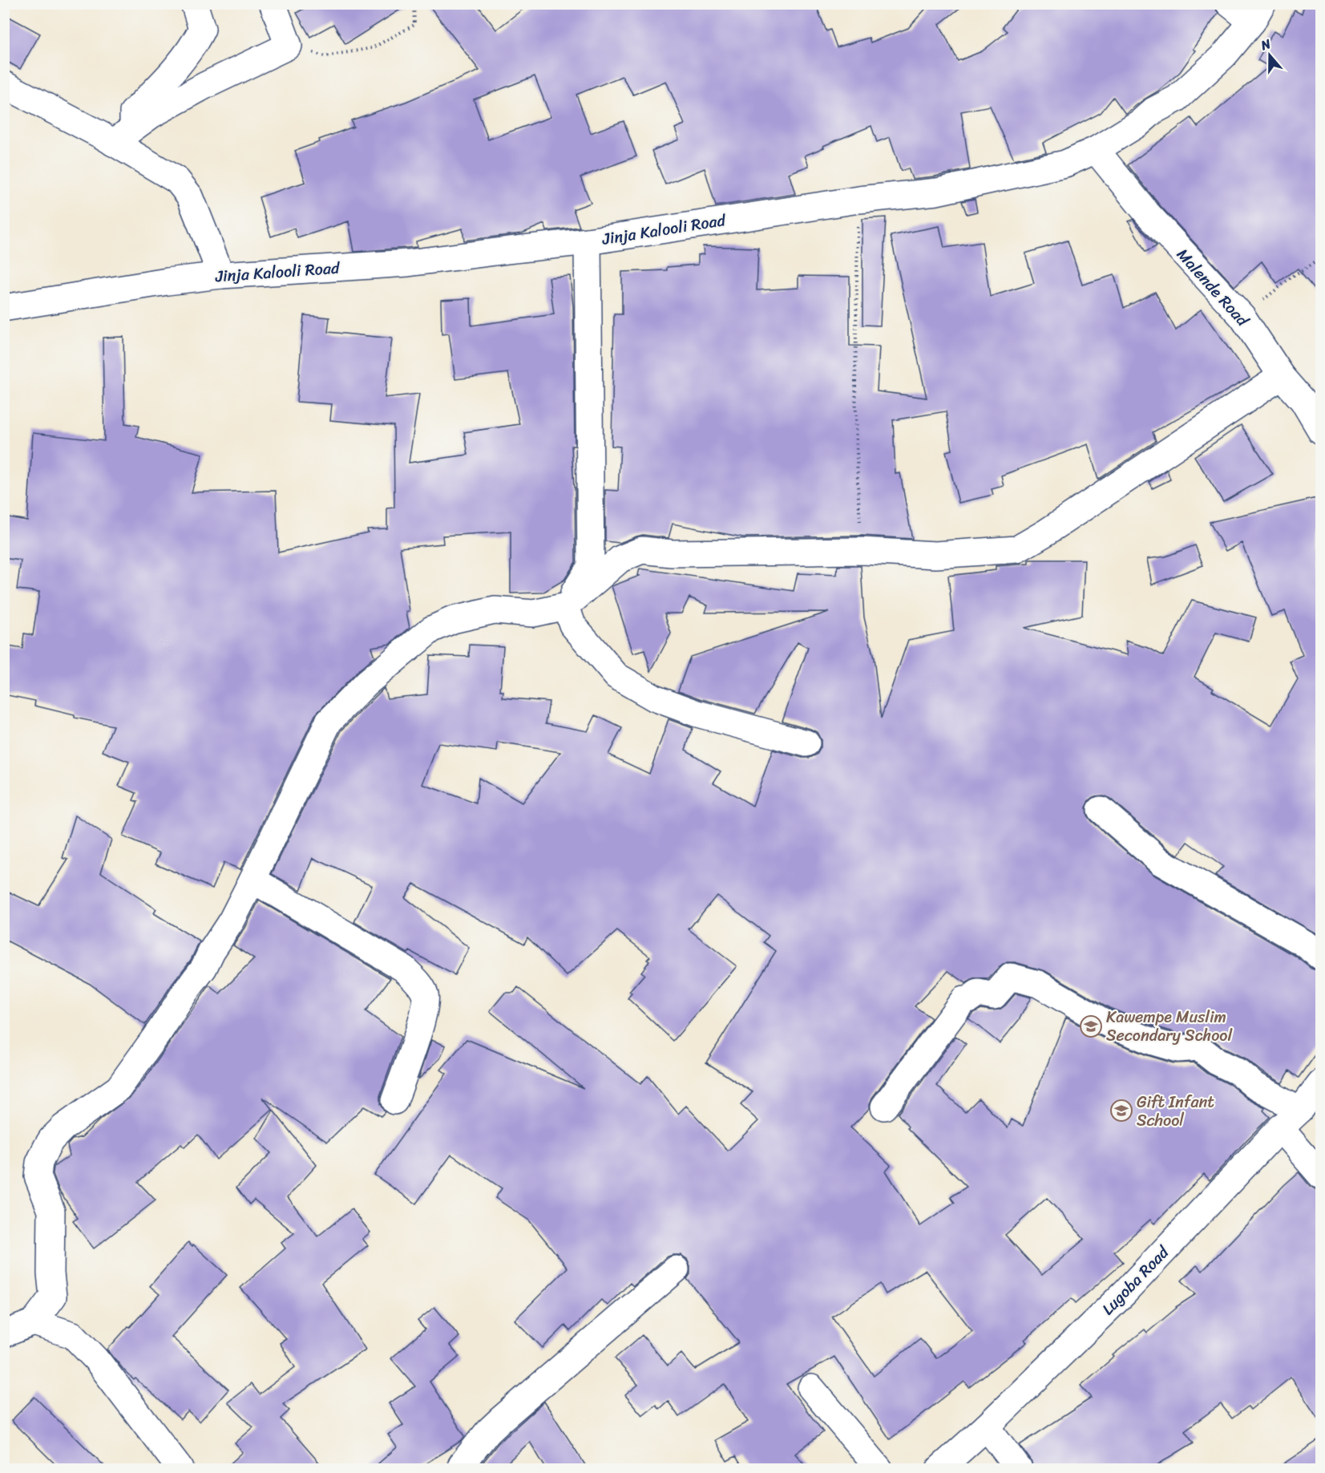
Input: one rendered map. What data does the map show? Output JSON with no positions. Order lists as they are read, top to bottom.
{
  "streets": {
    "street": ["Jinja Kalooli Road", "Malende Road", "Lugoba Road"]
  },
  "crossings": [
    ["Jinja Kalooli Road", "Malende Road"]
  ],
  "places": {
    "school or university": ["Kawempe Muslim Secondary School", "Gift Infant School"]
  },
  "north": "top"
}
